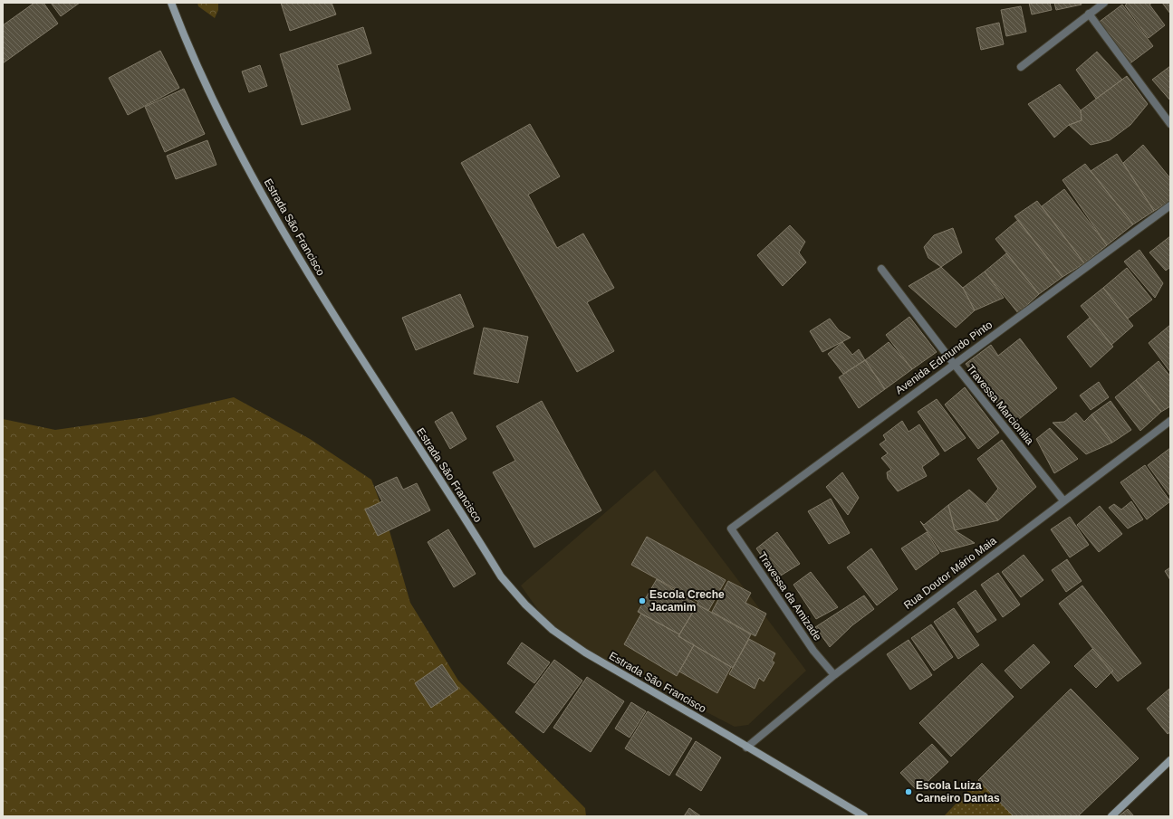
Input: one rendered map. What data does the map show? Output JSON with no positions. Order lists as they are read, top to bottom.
{
  "streets": {
    "street": [
      "Estrada São Francisco",
      "Avenida Edmundo Pinto",
      "Travessa Marcionilia",
      "Rua Doutor Mário Maia",
      "Travessa da Amizade"
    ]
  },
  "crossings": [
    ["Estrada São Francisco", "Rua Doutor Mário Maia"],
    ["Avenida Edmundo Pinto", "Travessa Marcionilia"],
    ["Avenida Edmundo Pinto", "Travessa da Amizade"],
    ["Travessa Marcionilia", "Rua Doutor Mário Maia"],
    ["Rua Doutor Mário Maia", "Travessa da Amizade"]
  ],
  "places": ["Escola Creche Jacamim", "Escola Luiza Carneiro Dantas"]
}
